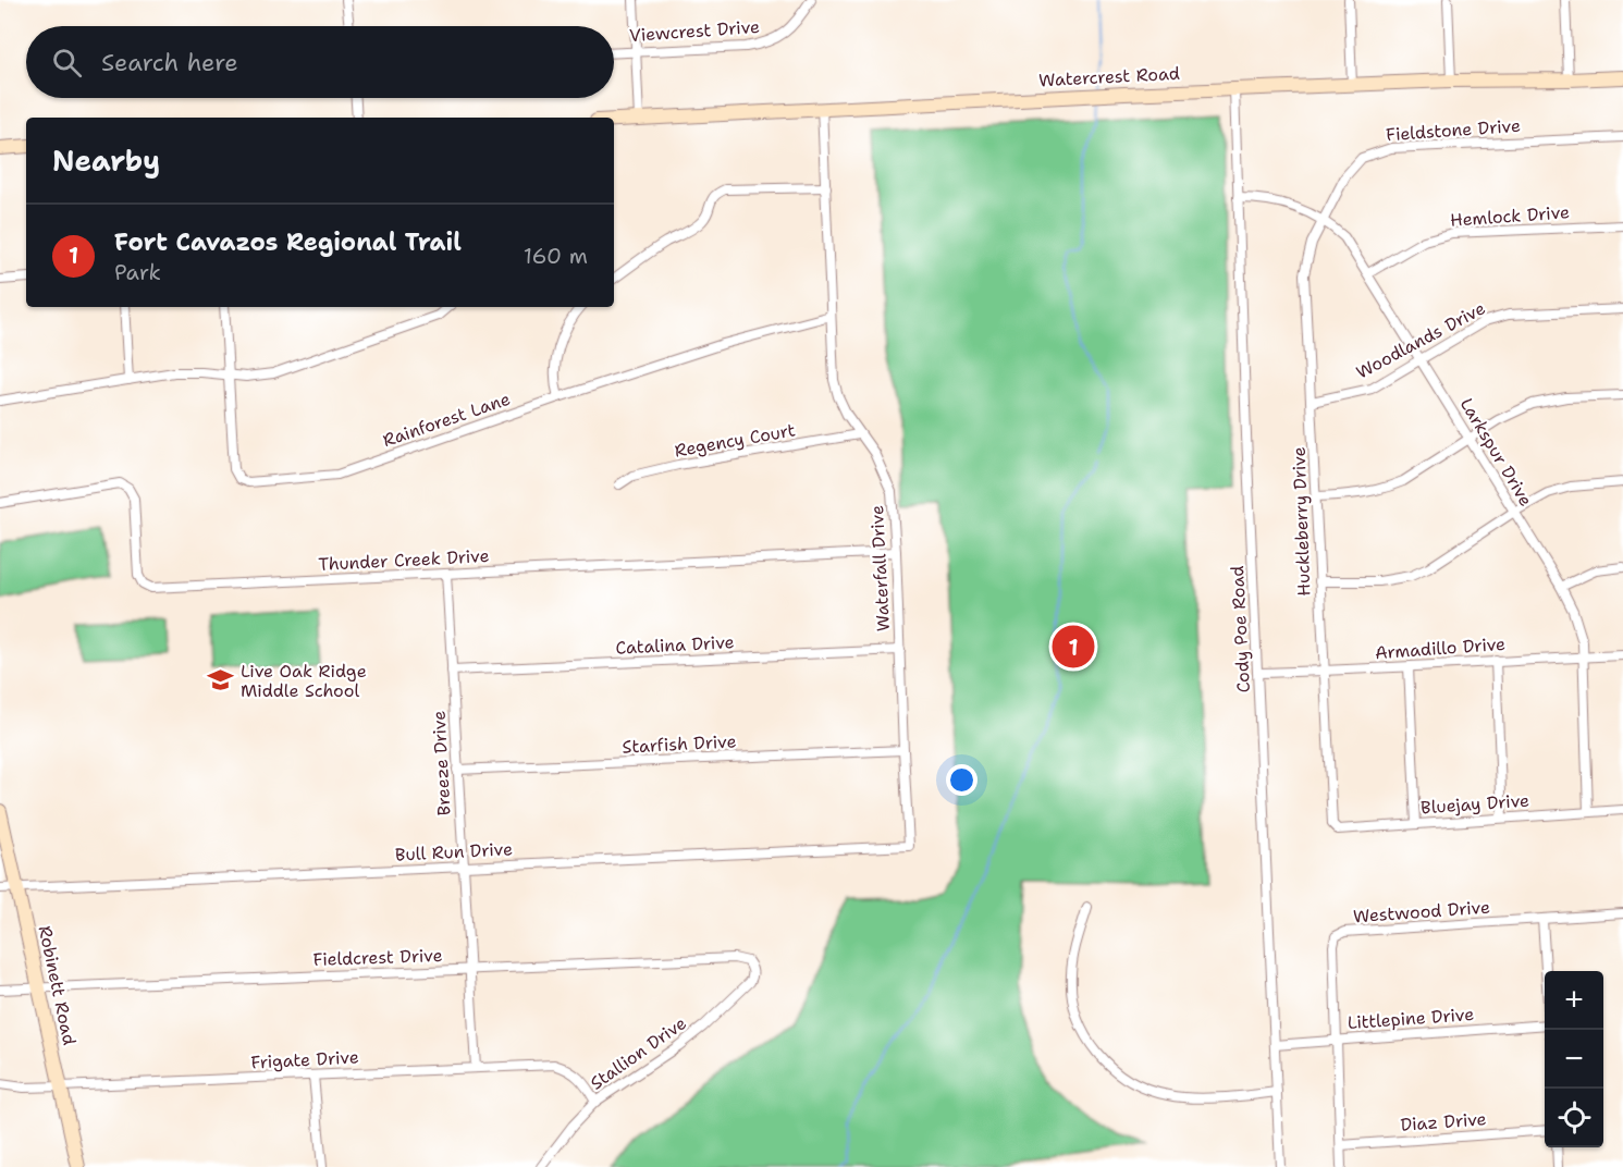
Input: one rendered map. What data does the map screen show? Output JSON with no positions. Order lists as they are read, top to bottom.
{
  "streets": {
    "street": [
      "Viewcrest Drive",
      "Watercrest Road",
      "Fieldstone Drive",
      "Hemlock Drive",
      "Woodlands Drive",
      "Rainforest Lane",
      "Regency Court",
      "Larkspur Drive",
      "Huckleberry Drive",
      "Thunder Creek Drive",
      "Waterfall Drive",
      "Cody Poe Road",
      "Catalina Drive",
      "Armadillo Drive",
      "Starfish Drive",
      "Breeze Drive",
      "Bluejay Drive",
      "Bull Run Drive",
      "Westwood Drive",
      "Fieldcrest Drive",
      "Robinett Road",
      "Littlepine Drive",
      "Stallion Drive",
      "Frigate Drive",
      "Diaz Drive"
    ]
  },
  "crossings": [
    ["Watercrest Road", "Waterfall Drive"],
    ["Watercrest Road", "Cody Poe Road"],
    ["Fieldstone Drive", "Larkspur Drive"],
    ["Fieldstone Drive", "Huckleberry Drive"],
    ["Hemlock Drive", "Larkspur Drive"],
    ["Woodlands Drive", "Larkspur Drive"],
    ["Woodlands Drive", "Huckleberry Drive"],
    ["Rainforest Lane", "Waterfall Drive"],
    ["Regency Court", "Waterfall Drive"],
    ["Larkspur Drive", "Huckleberry Drive"],
    ["Larkspur Drive", "Cody Poe Road"],
    ["Larkspur Drive", "Armadillo Drive"],
    ["Larkspur Drive", "Bluejay Drive"],
    ["Huckleberry Drive", "Armadillo Drive"],
    ["Huckleberry Drive", "Bluejay Drive"],
    ["Thunder Creek Drive", "Waterfall Drive"],
    ["Thunder Creek Drive", "Breeze Drive"],
    ["Waterfall Drive", "Catalina Drive"],
    ["Waterfall Drive", "Starfish Drive"],
    ["Waterfall Drive", "Bull Run Drive"],
    ["Cody Poe Road", "Armadillo Drive"],
    ["Cody Poe Road", "Littlepine Drive"],
    ["Catalina Drive", "Breeze Drive"],
    ["Starfish Drive", "Breeze Drive"],
    ["Breeze Drive", "Bull Run Drive"],
    ["Breeze Drive", "Fieldcrest Drive"],
    ["Breeze Drive", "Frigate Drive"],
    ["Bull Run Drive", "Robinett Road"],
    ["Westwood Drive", "Littlepine Drive"],
    ["Westwood Drive", "Diaz Drive"],
    ["Fieldcrest Drive", "Robinett Road"],
    ["Fieldcrest Drive", "Stallion Drive"],
    ["Robinett Road", "Frigate Drive"],
    ["Stallion Drive", "Frigate Drive"]
  ],
  "places": {
    "school or university": ["Live Oak Ridge Middle School"]
  },
  "page": {
    "search": "Search here",
    "heading": "Nearby",
    "list": [
      {
        "mark": "1",
        "name": "Fort Cavazos Regional Trail",
        "note": "Park",
        "value": "160 m"
      }
    ],
    "pins": "1",
    "map_buttons": ["+", "−"]
  }
}
